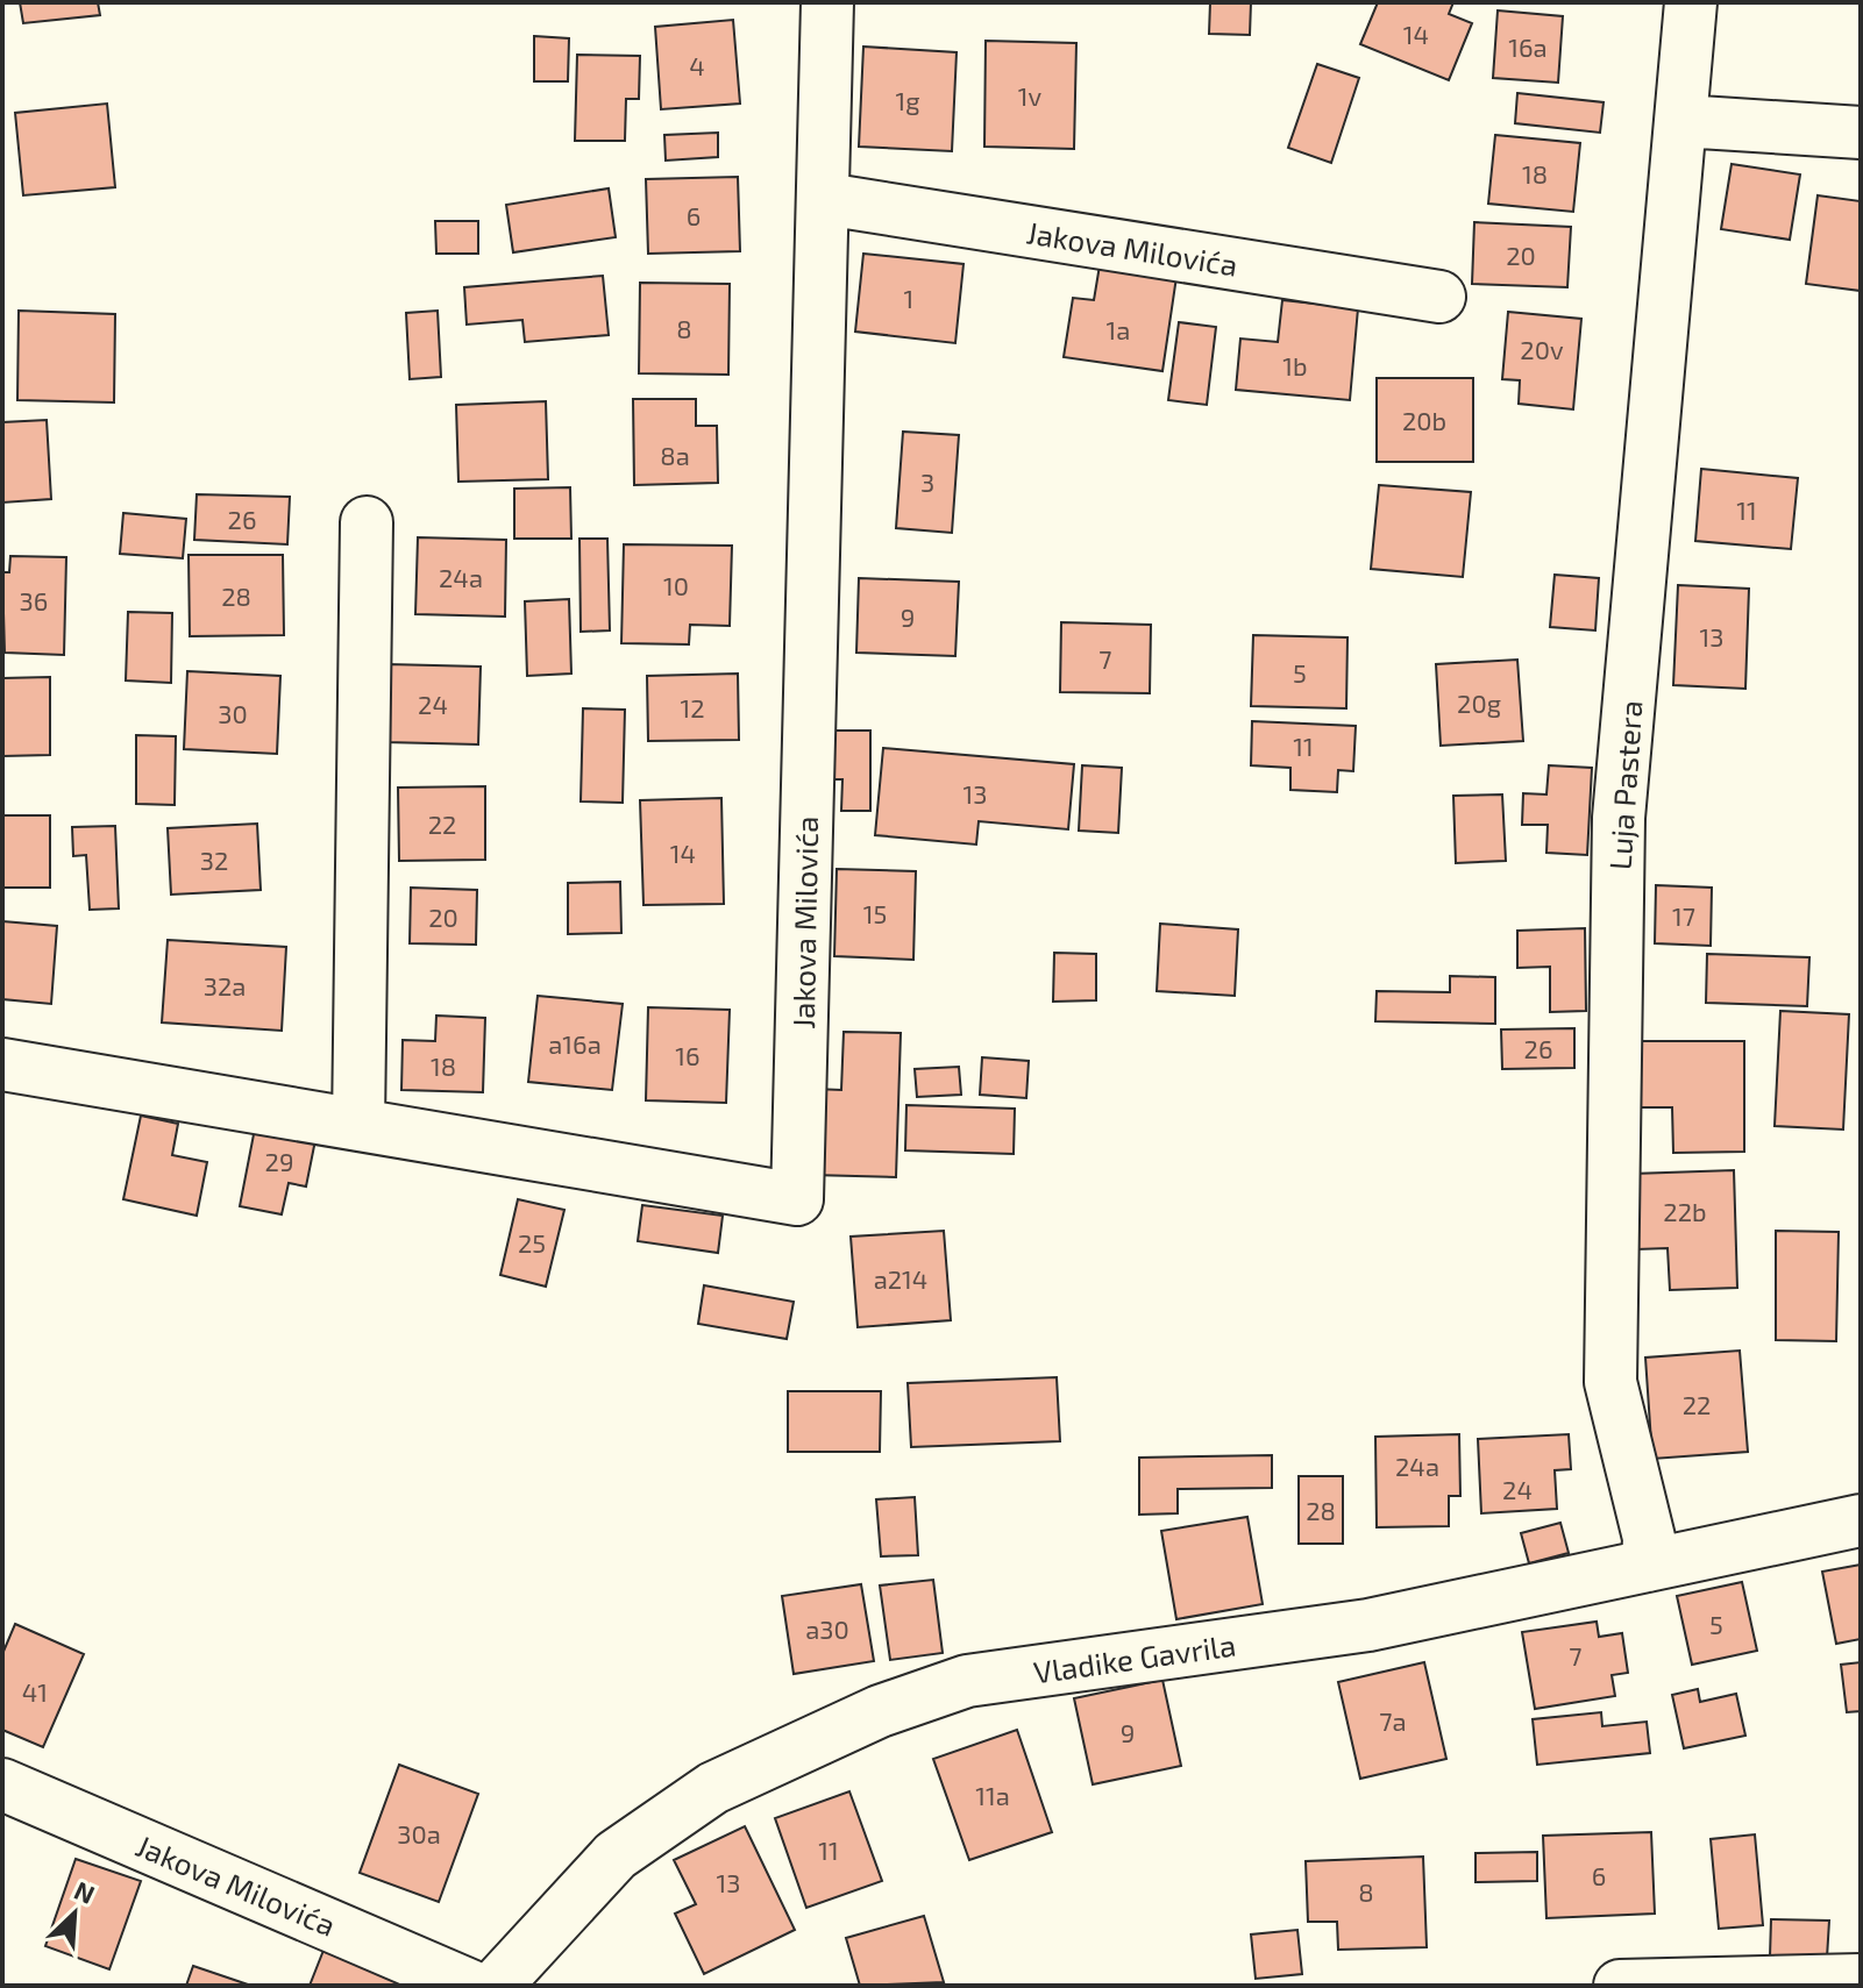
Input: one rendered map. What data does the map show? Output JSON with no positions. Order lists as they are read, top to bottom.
{
  "streets": {
    "street": ["Jakova Milovića", "Luja Pastera", "Vladike Gavrila"]
  },
  "crossings": [
    ["Luja Pastera", "Vladike Gavrila"]
  ],
  "house_numbers": [
    "14",
    "16a",
    "4",
    "1v",
    "1g",
    "18",
    "6",
    "20",
    "1",
    "8",
    "1a",
    "20v",
    "1b",
    "20b",
    "8a",
    "3",
    "11",
    "26",
    "24a",
    "10",
    "28",
    "36",
    "9",
    "13",
    "7",
    "5",
    "20g",
    "24",
    "12",
    "30",
    "11",
    "13",
    "22",
    "14",
    "32",
    "15",
    "17",
    "20",
    "32a",
    "a16a",
    "26",
    "16",
    "18",
    "29",
    "22b",
    "25",
    "a214",
    "22",
    "24a",
    "24",
    "28",
    "5",
    "a30",
    "7",
    "41",
    "7a",
    "9",
    "11a",
    "30a",
    "11",
    "6",
    "13",
    "8"
  ],
  "north": "top right"
}
